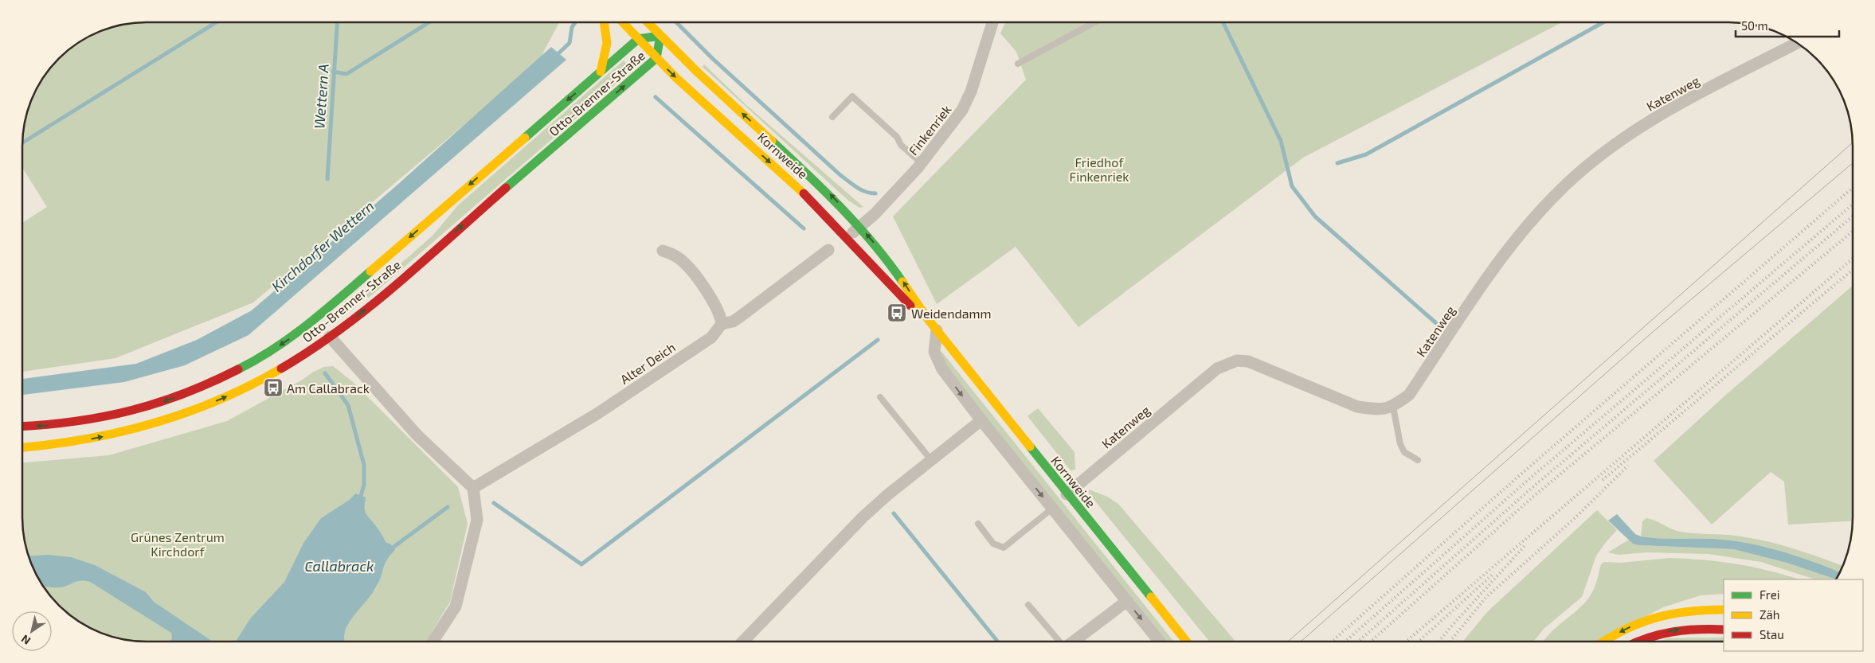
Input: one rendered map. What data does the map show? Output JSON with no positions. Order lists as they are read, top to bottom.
{
  "streets": {
    "main road": ["Otto-Brenner-Straße", "Kornweide"],
    "street": ["Katenweg", "Finkenriek", "Alter Deich"]
  },
  "crossings": [
    ["Otto-Brenner-Straße", "Kornweide"],
    ["Katenweg", "Kornweide"],
    ["Finkenriek", "Kornweide"]
  ],
  "water": ["Wettern A", "Kirchdorfer Wettern", "Callabrack"],
  "parks": ["Friedhof Finkenriek", "Grünes Zentrum Kirchdorf"],
  "places": {
    "bus stop": ["Weidendamm", "Am Callabrack"]
  },
  "legend": ["Frei", "Zäh", "Stau"],
  "scale_bar": "50 m",
  "north": "bottom left"
}
